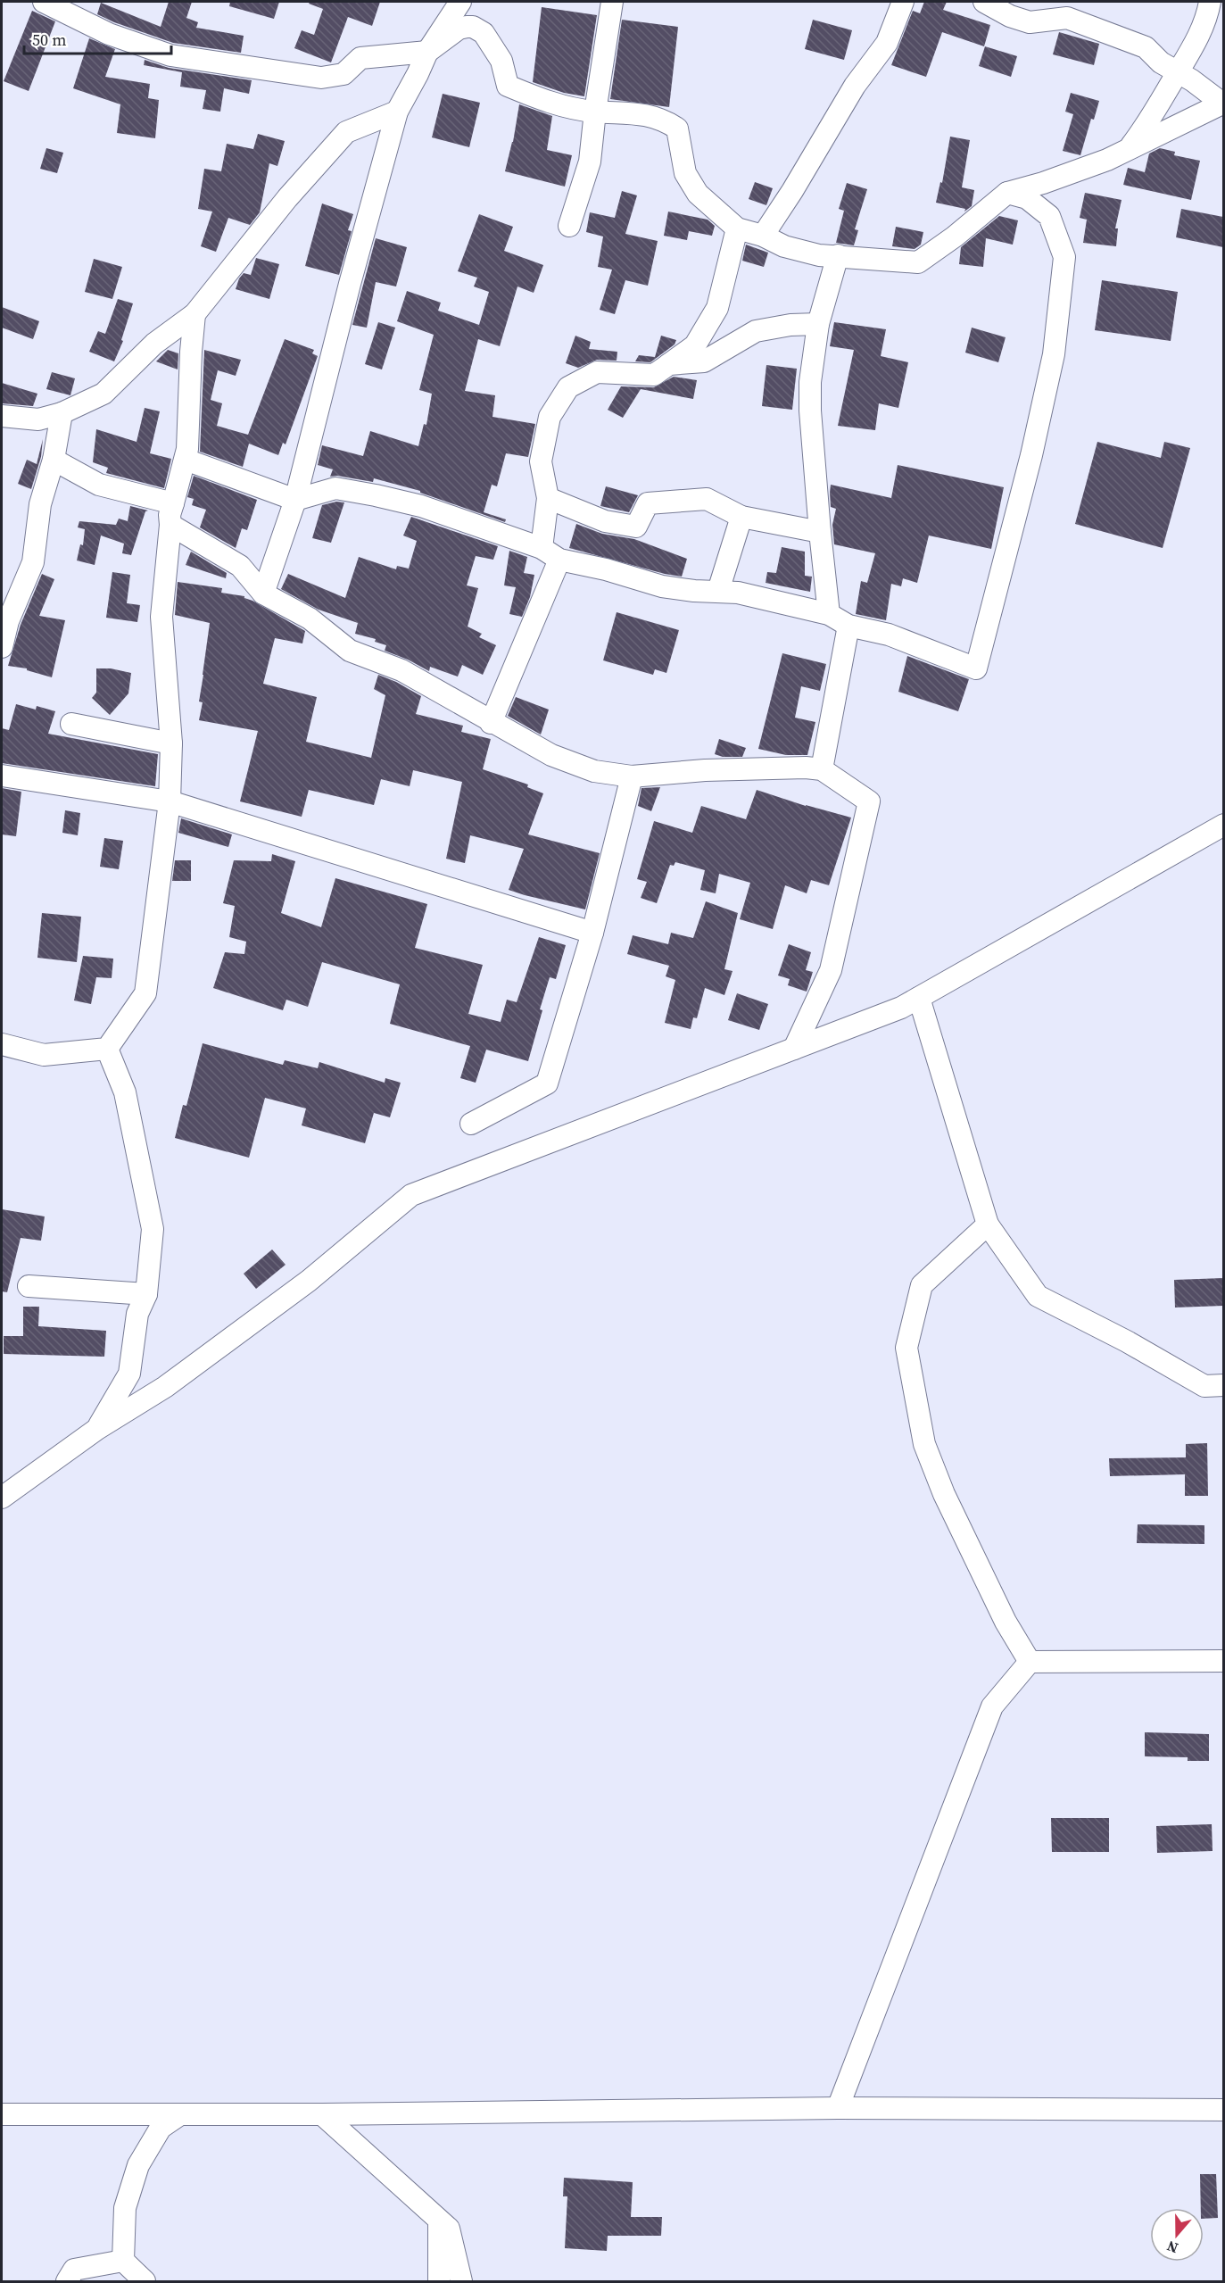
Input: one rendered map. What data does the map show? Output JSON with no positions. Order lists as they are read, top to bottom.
{
  "scale_bar": "50 m",
  "north": "bottom"
}
